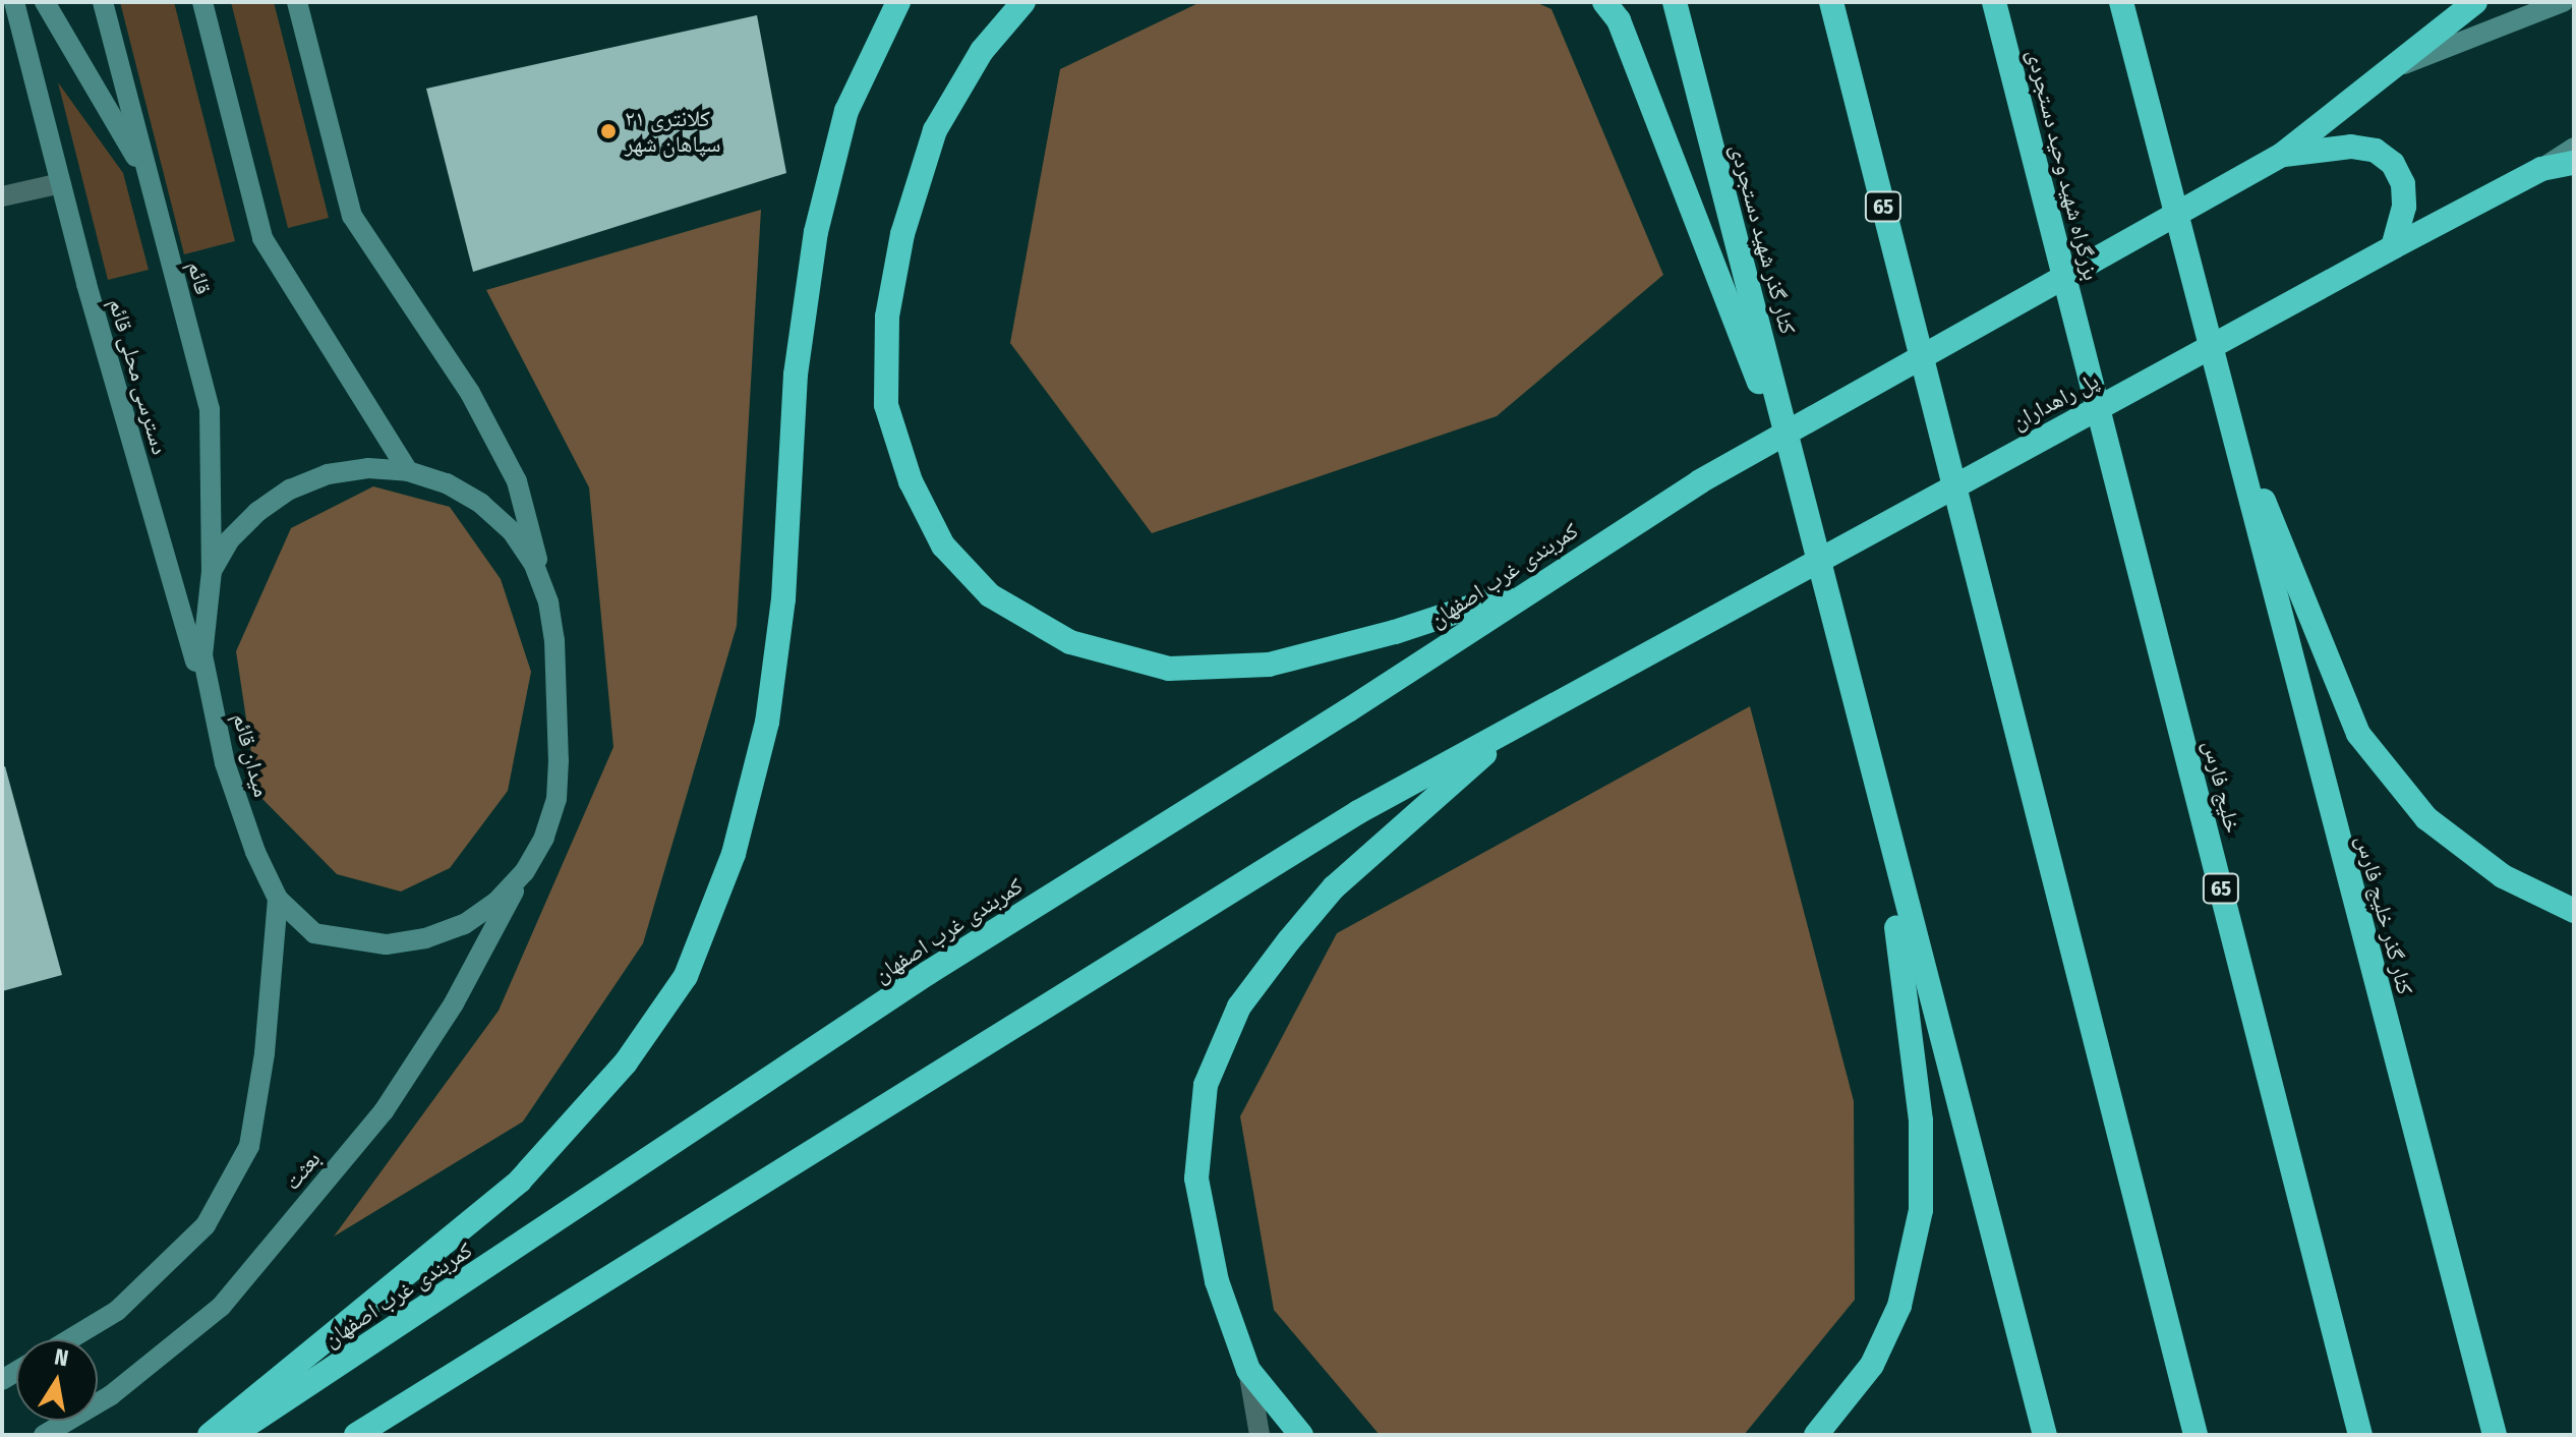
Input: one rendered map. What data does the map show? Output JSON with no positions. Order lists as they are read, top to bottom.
{
  "streets": {
    "highway": [
      "بزرگراه شهید وحید دستجردی",
      "65",
      "کنار گذر شهید دستجردی",
      "پل راهداران",
      "کمربندی غرب اصفهان",
      "خلیج فارس",
      "کنار گذر خلیج فارس"
    ],
    "main road": [
      "قائم",
      "دسترسی محلی قائم",
      "میدان قائم",
      "بعثت"
    ]
  },
  "crossings": [
    ["بزرگراه شهید وحید دستجردی", "خلیج فارس"],
    ["قائم", "میدان قائم"],
    ["دسترسی محلی قائم", "میدان قائم"],
    ["میدان قائم", "بعثت"]
  ],
  "places": ["کلانتری ۲۱ سپاهان شهر"],
  "north": "top"
}
